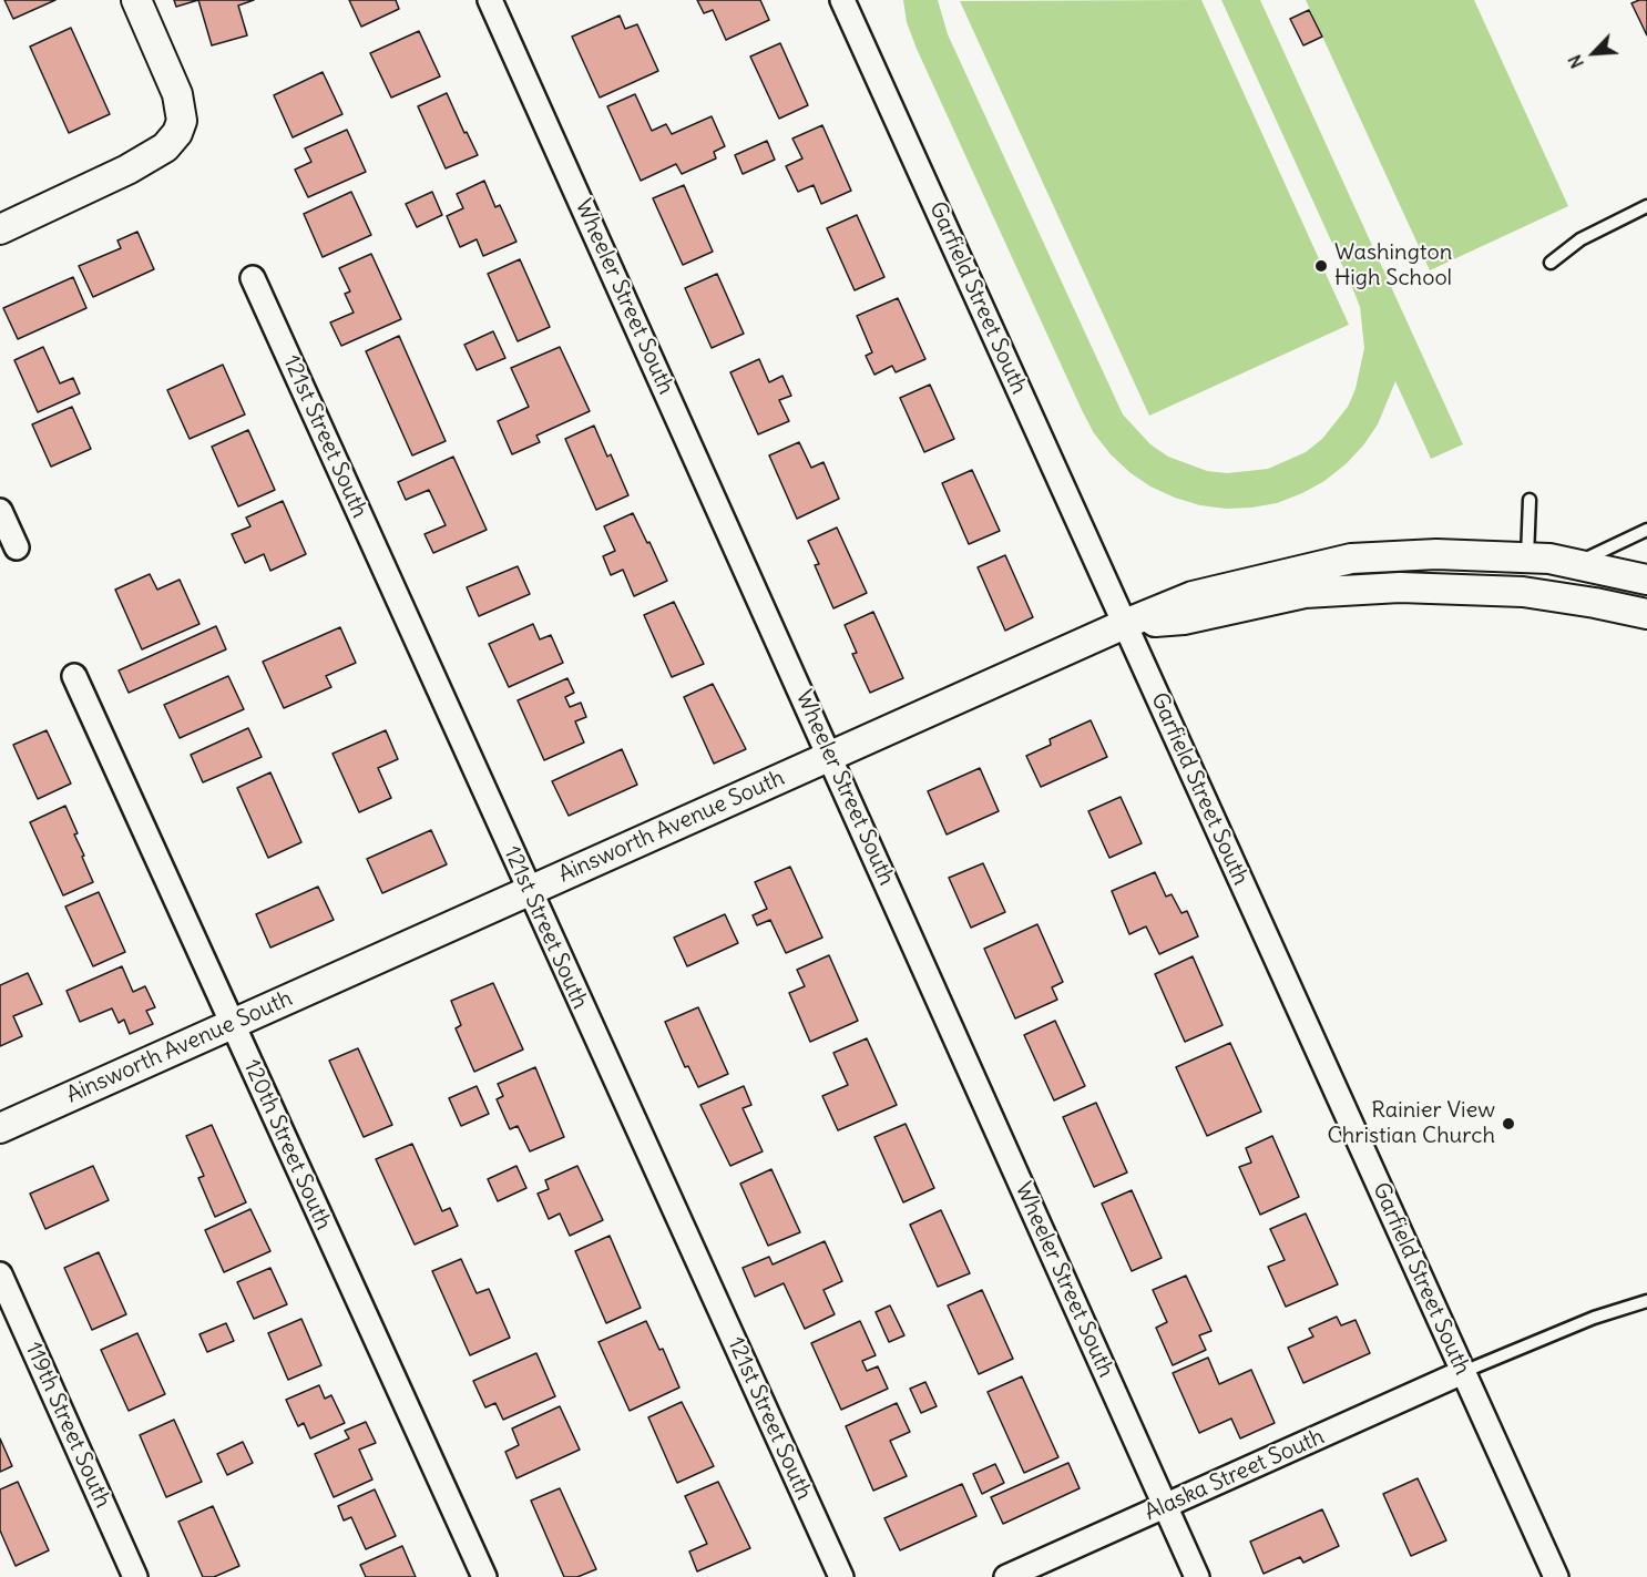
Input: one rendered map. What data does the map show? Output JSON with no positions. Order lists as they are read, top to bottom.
{
  "streets": {
    "street": [
      "Wheeler Street South",
      "Garfield Street South",
      "121st Street South",
      "Ainsworth Avenue South",
      "120th Street South",
      "119th Street South",
      "Alaska Street South"
    ]
  },
  "crossings": [
    ["Wheeler Street South", "Ainsworth Avenue South"],
    ["Wheeler Street South", "Alaska Street South"],
    ["Garfield Street South", "Ainsworth Avenue South"],
    ["Garfield Street South", "Alaska Street South"],
    ["121st Street South", "Ainsworth Avenue South"],
    ["Ainsworth Avenue South", "120th Street South"]
  ],
  "places": ["Washington High School", "Rainier View Christian Church"],
  "north": "bottom left"
}
